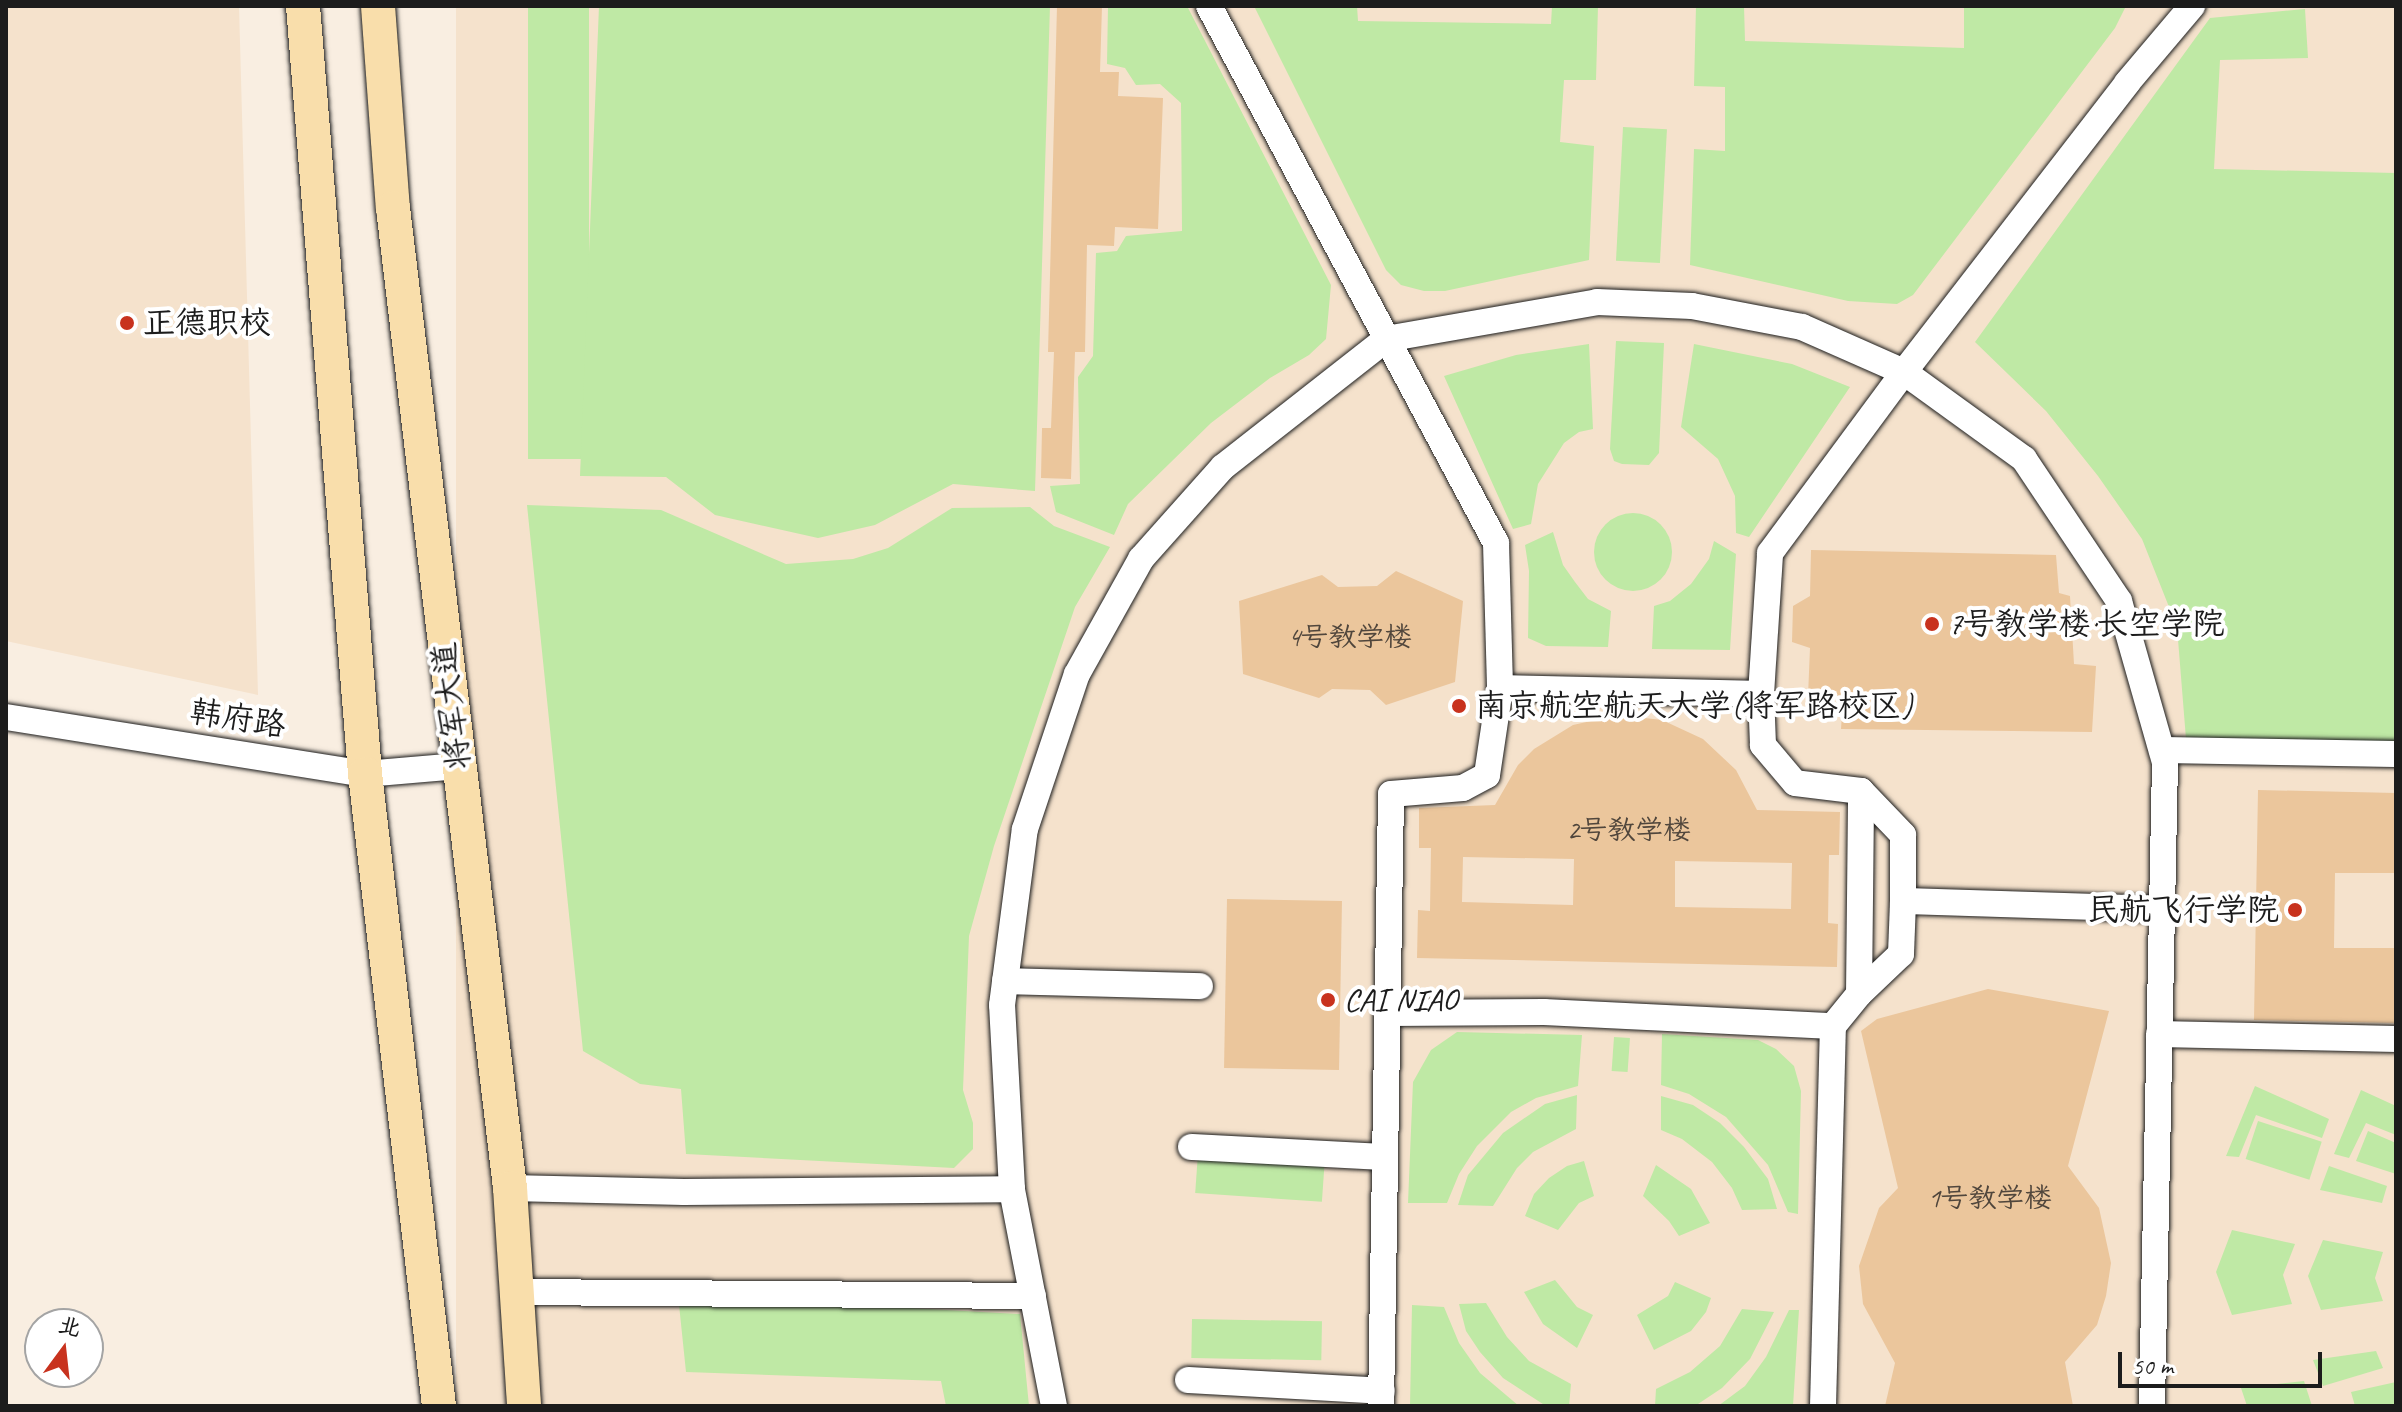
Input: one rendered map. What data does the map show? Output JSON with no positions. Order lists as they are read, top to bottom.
{
  "streets": {
    "main road": ["将军大道"],
    "street": ["韩府路"]
  },
  "crossings": [
    ["将军大道", "韩府路"]
  ],
  "places": [
    "正德职校",
    "7号教学楼·长空学院",
    "南京航空航天大学(将军路校区)",
    "民航飞行学院",
    "CAI NIAO"
  ],
  "house_numbers": ["4号教学楼", "2号教学楼", "1号教学楼"],
  "scale_bar": "50 m",
  "north": "top"
}
